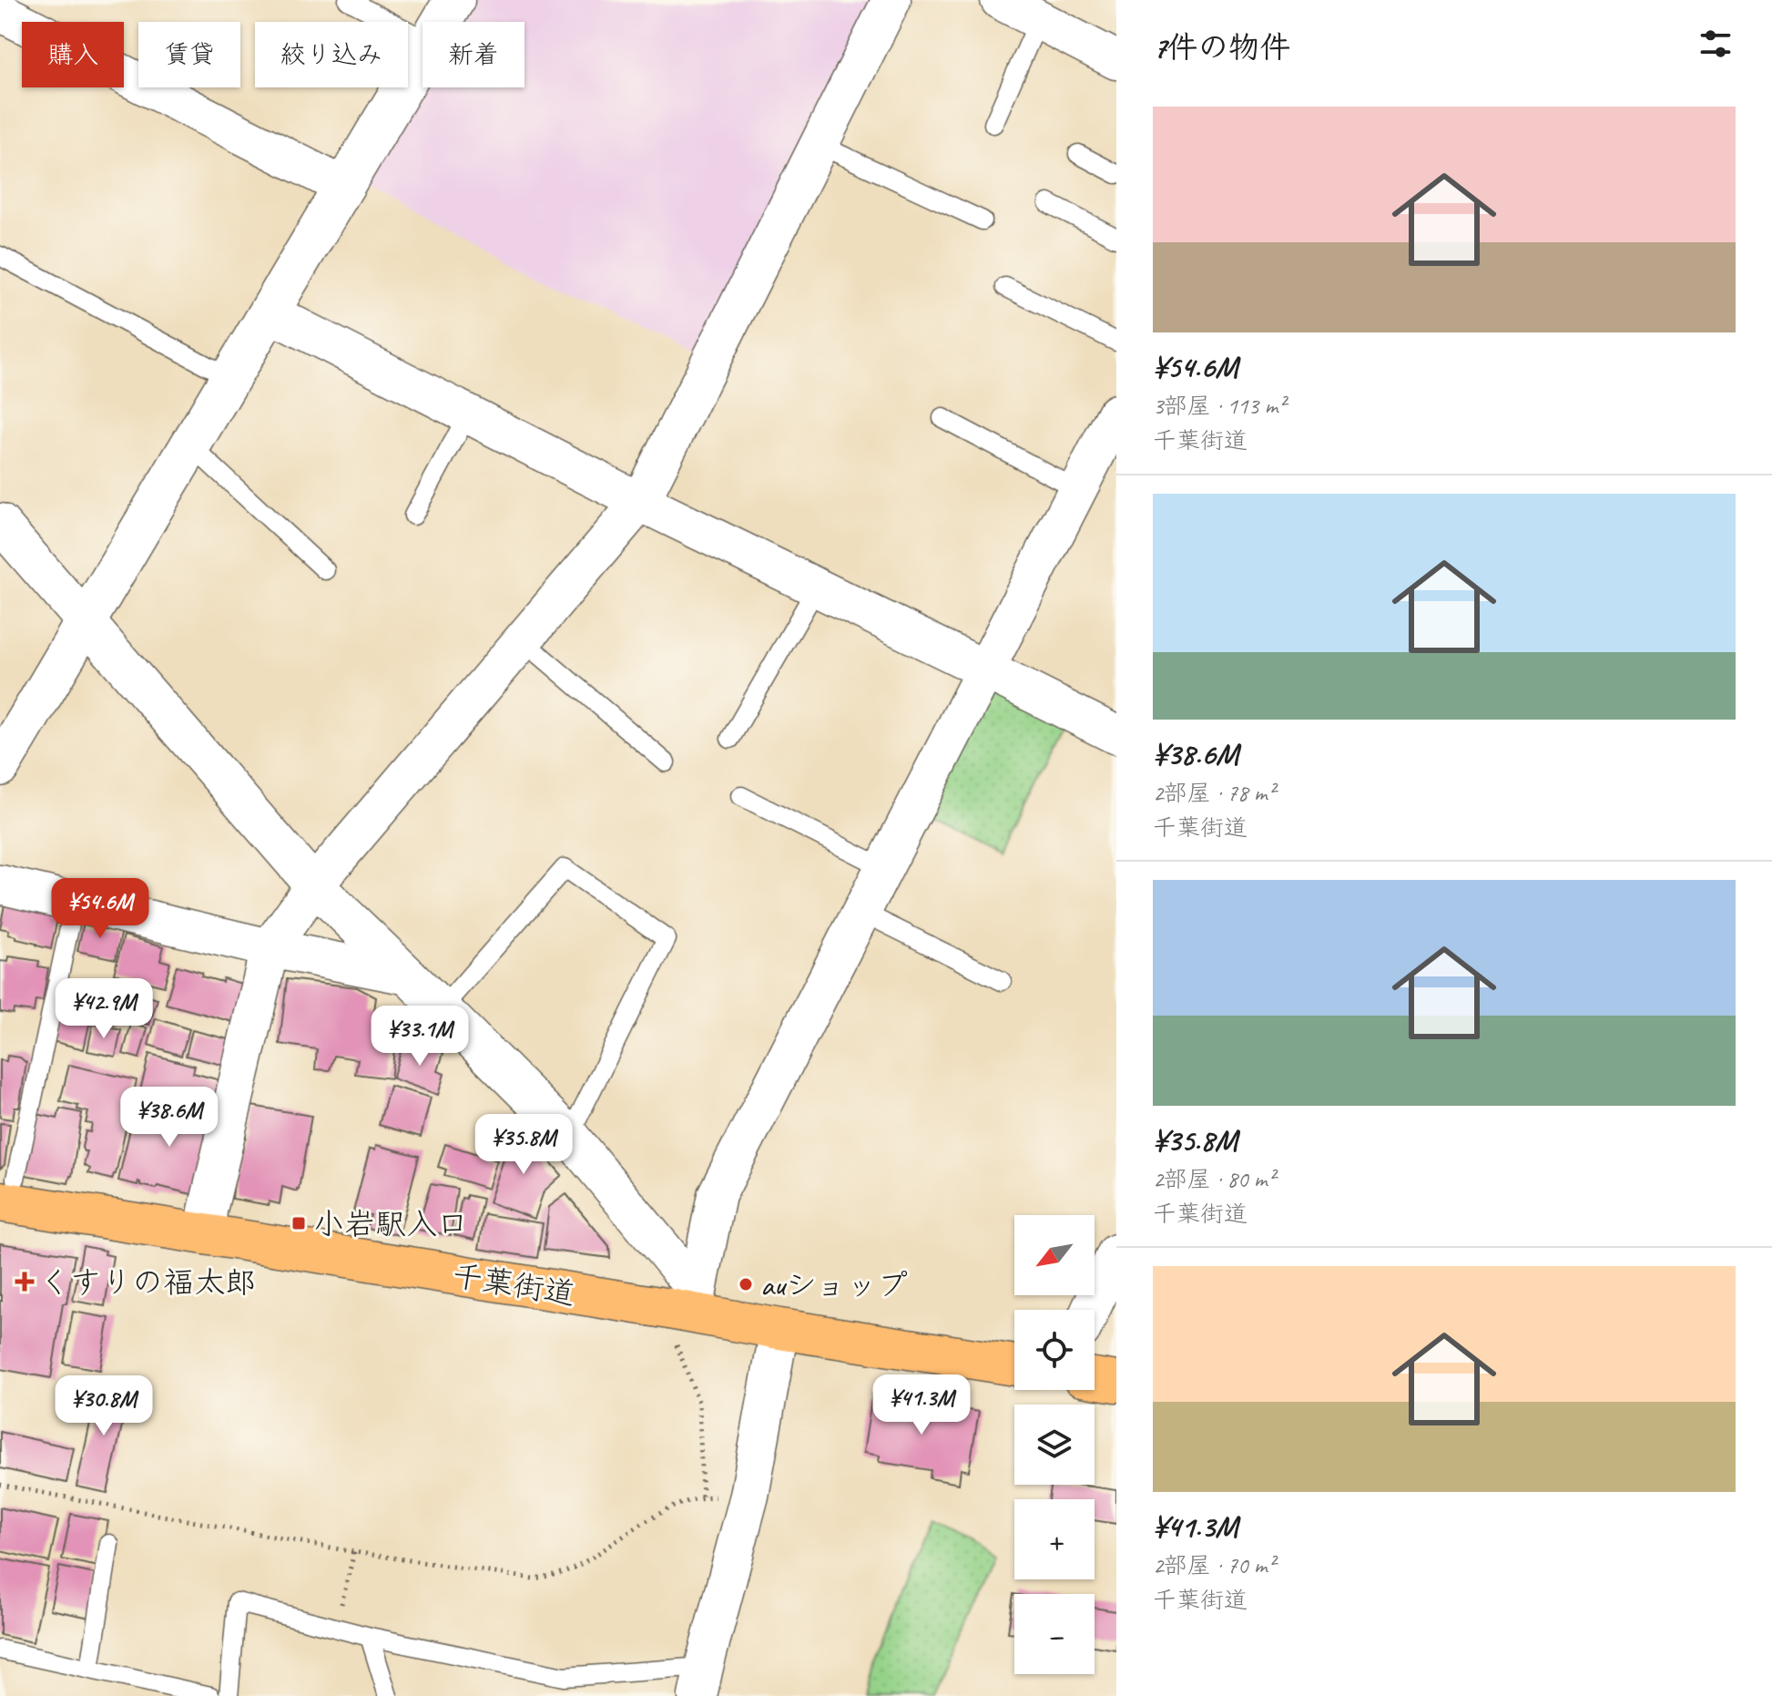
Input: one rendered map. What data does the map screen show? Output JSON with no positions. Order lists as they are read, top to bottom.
{
  "streets": {
    "highway": ["千葉街道"]
  },
  "places": {
    "transit": ["小岩駅入口"],
    "health": ["くすりの福太郎"],
    "other": ["auショップ"]
  },
  "north": "bottom left",
  "page": {
    "heading": "7件の物件",
    "chip": [
      "購入",
      "賃貸",
      "絞り込み",
      "新着"
    ],
    "list": [
      {
        "name": "¥54.6M",
        "note": "3部屋 · 113 m² · 千葉街道"
      },
      {
        "name": "¥38.6M",
        "note": "2部屋 · 78 m² · 千葉街道"
      },
      {
        "name": "¥35.8M",
        "note": "2部屋 · 80 m² · 千葉街道"
      },
      {
        "name": "¥41.3M",
        "note": "2部屋 · 70 m² · 千葉街道"
      }
    ],
    "price": [
      "¥54.6M",
      "¥42.9M",
      "¥33.1M",
      "¥38.6M",
      "¥35.8M",
      "¥41.3M",
      "¥30.8M"
    ],
    "map_buttons": ["+", "−"]
  }
}
